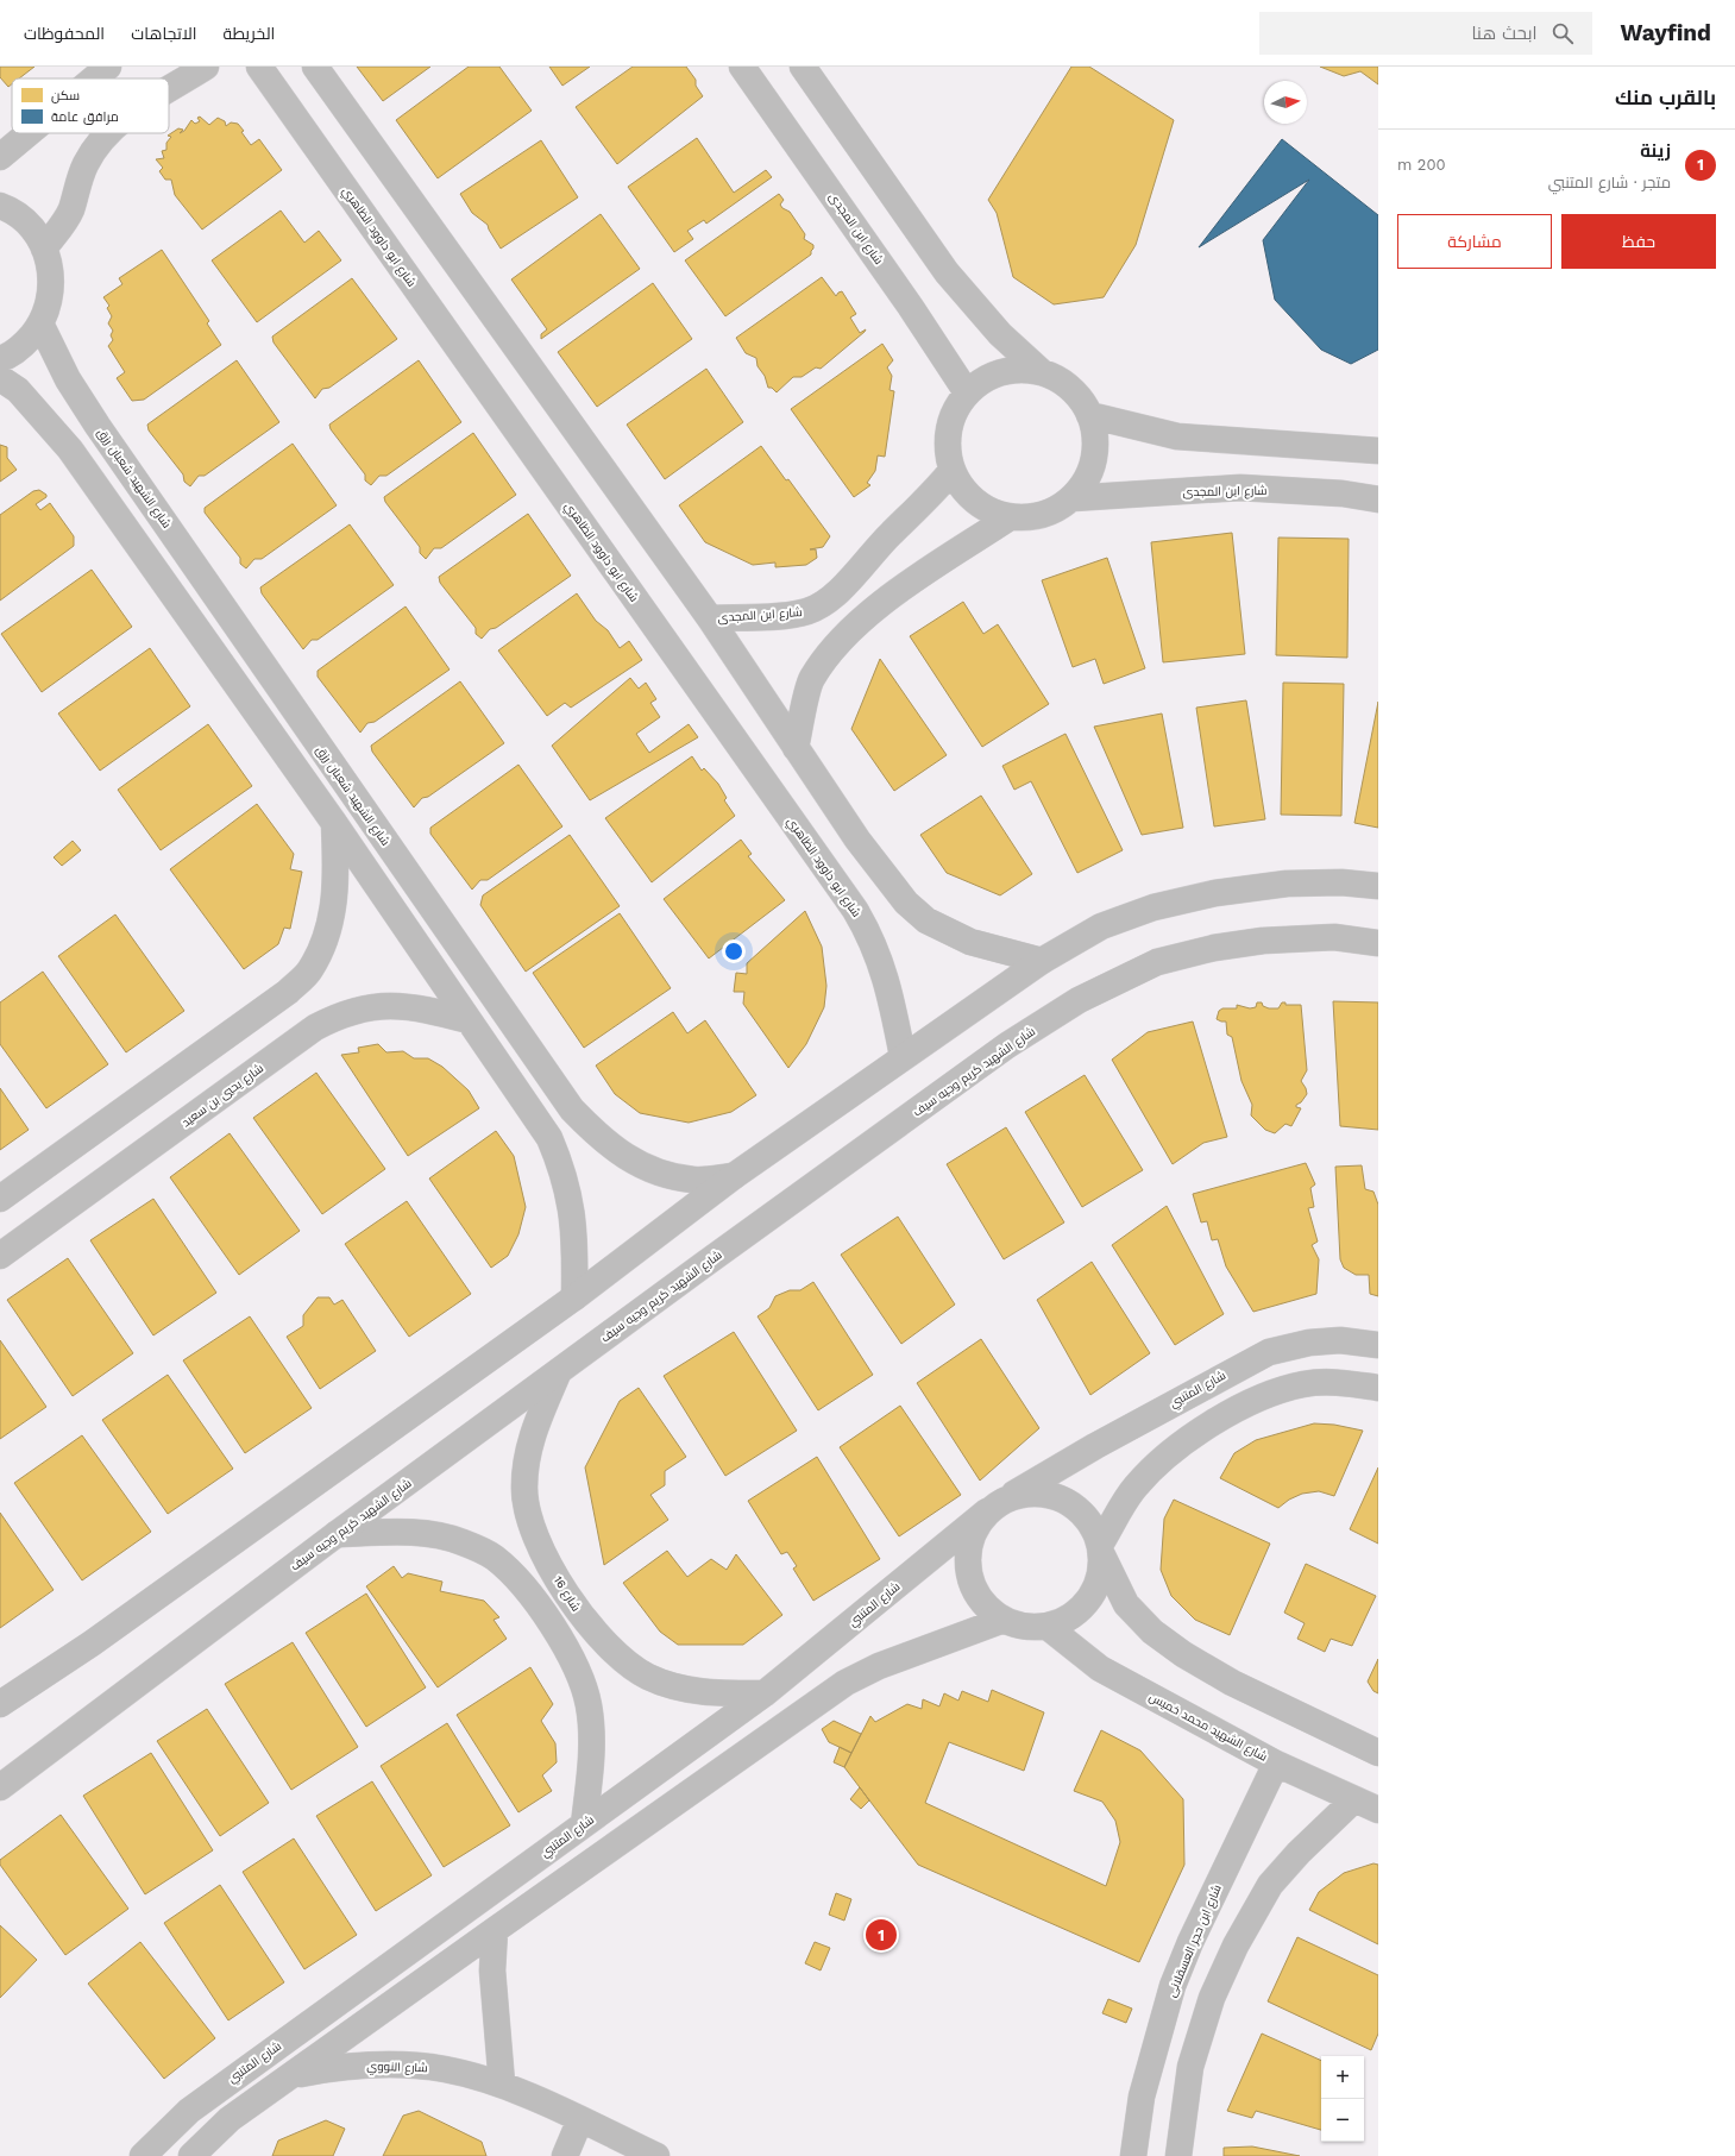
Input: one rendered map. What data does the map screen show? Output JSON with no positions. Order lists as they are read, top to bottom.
{
  "streets": {
    "street": [
      "شارع ابن المجدى",
      "شارع ابو داوود الظاهري",
      "شارع الشهيد شعبان رزق",
      "شارع الشهيد كريم وجيه سيف",
      "شارع يحيي بن سعيد",
      "شارع المتنبي",
      "شارع 16",
      "شارع الشهيد محمد خميس",
      "شارع ابن حجر العسقلانى",
      "شارع النووي"
    ]
  },
  "crossings": [
    ["شارع الشهيد كريم وجيه سيف", "شارع 16"],
    ["شارع المتنبي", "شارع 16"],
    ["شارع المتنبي", "شارع الشهيد محمد خميس"],
    ["شارع الشهيد محمد خميس", "شارع ابن حجر العسقلانى"]
  ],
  "legend": ["سكن", "مرافق عامة"],
  "north": "right",
  "page": {
    "header": "Wayfind",
    "search": "ابحث هنا",
    "nav": ["الخريطة", "الاتجاهات", "المحفوظات"],
    "heading": "بالقرب منك",
    "list": [
      {
        "mark": "1",
        "name": "زينة",
        "note": "متجر · شارع المتنبي",
        "value": "200 m"
      }
    ],
    "buttons": ["حفظ", "مشاركة"],
    "pins": "1",
    "map_buttons": ["+", "−"]
  }
}
